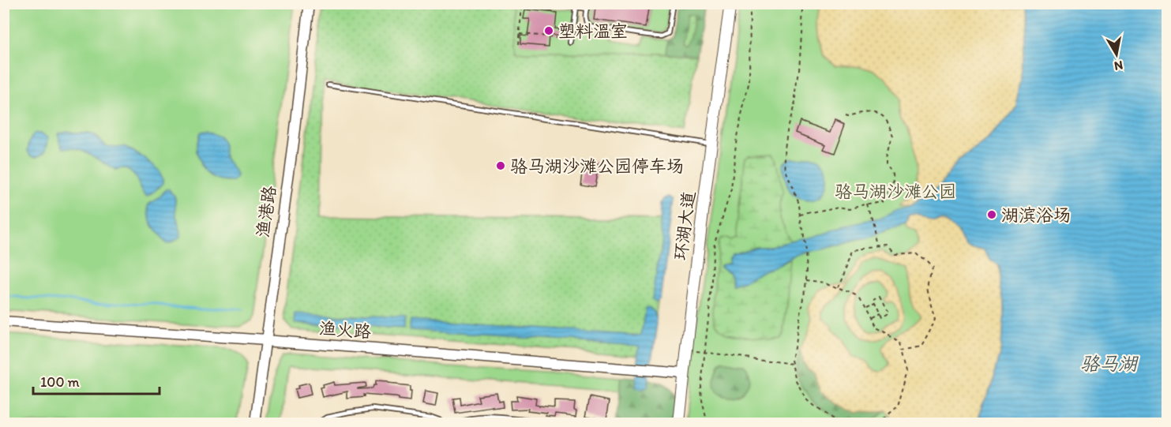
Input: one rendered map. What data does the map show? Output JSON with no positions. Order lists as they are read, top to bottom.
{
  "streets": {
    "main road": ["环湖大道"],
    "street": ["渔港路", "渔火路"]
  },
  "crossings": [
    ["渔港路", "渔火路"],
    ["环湖大道", "渔火路"]
  ],
  "water": ["骆马湖"],
  "parks": ["骆马湖沙滩公园"],
  "places": ["塑料温室", "骆马湖沙滩公园停车场", "湖滨浴场"],
  "scale_bar": "100 m",
  "north": "bottom"
}
